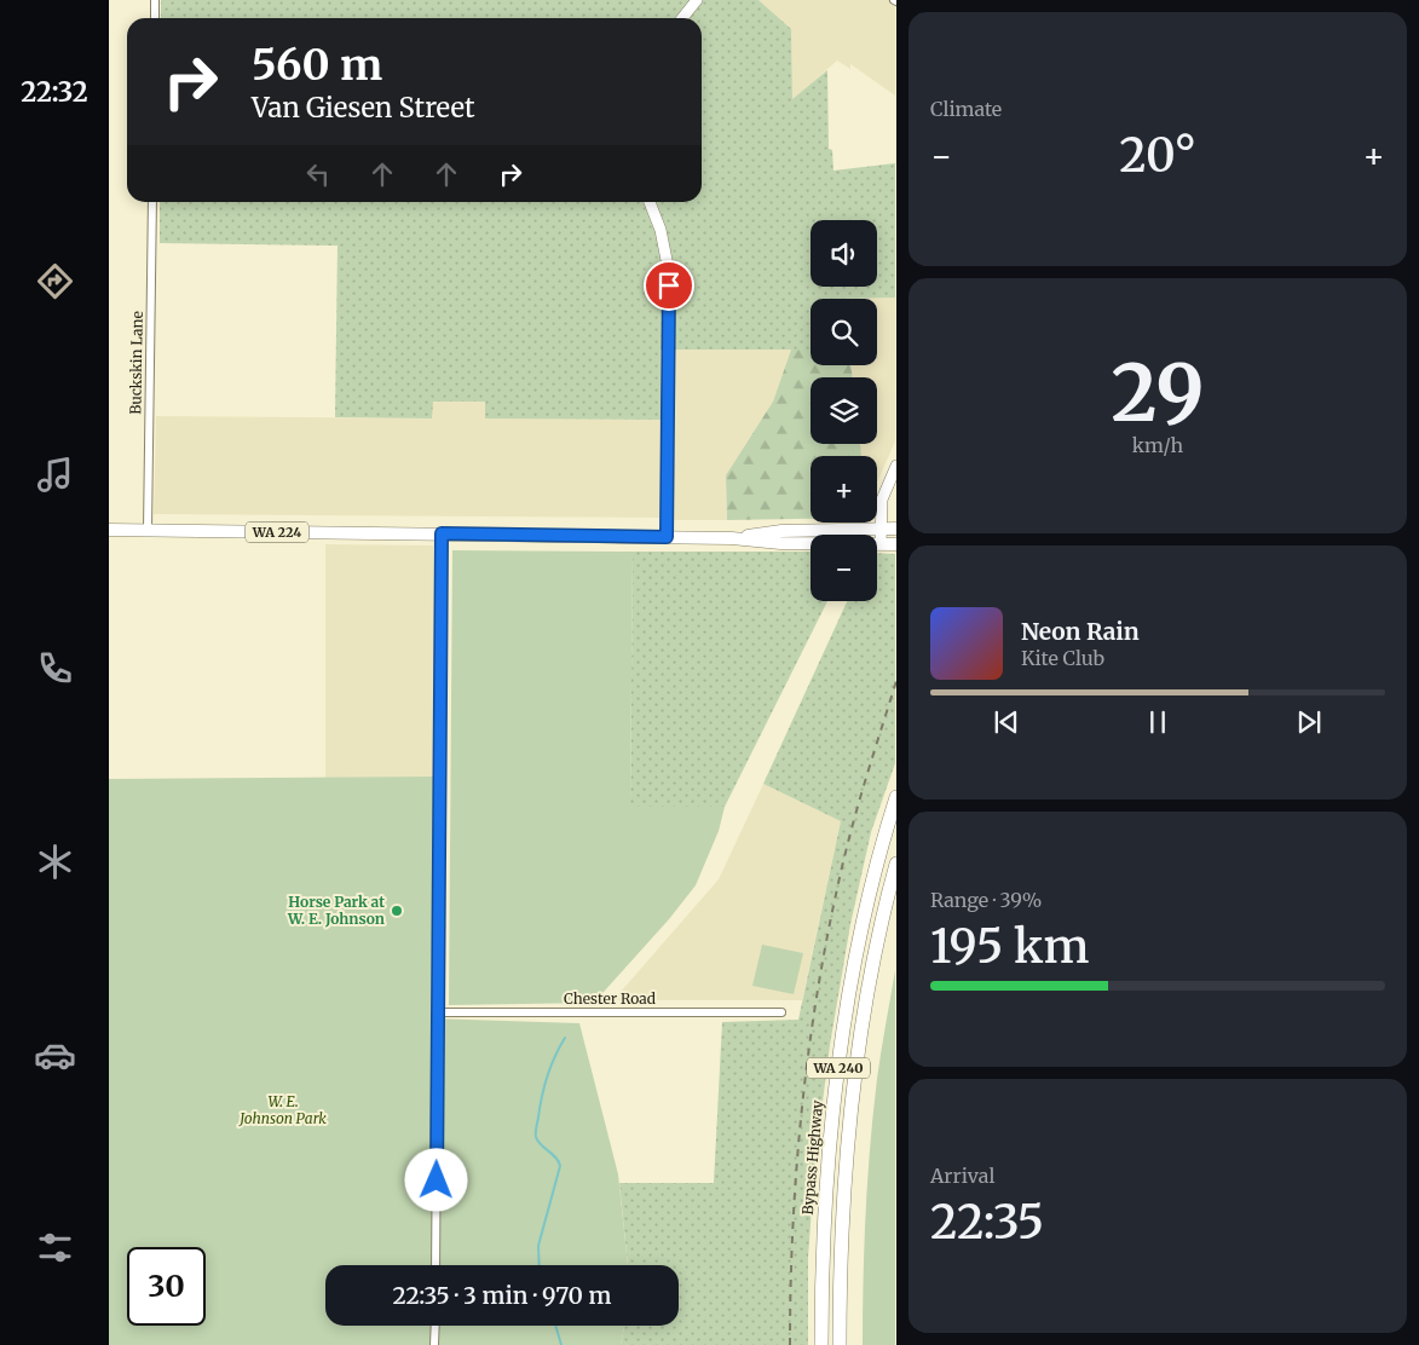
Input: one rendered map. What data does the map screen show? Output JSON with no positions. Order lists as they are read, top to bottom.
{
  "streets": {
    "highway": ["WA 240", "Bypass Highway"],
    "main road": ["WA 224"],
    "street": ["Buckskin Lane", "Chester Road"]
  },
  "crossings": [
    ["Buckskin Lane", "WA 224"]
  ],
  "parks": ["W. E. Johnson Park"],
  "places": ["Horse Park at W. E. Johnson"],
  "page": {
    "tabs": "22:32",
    "tile": [
      "Climate",
      ["29", "km/h"],
      ["Range · 39%", "195 km"],
      ["Arrival", "22:35"]
    ],
    "turn": ["560 m", "Van Giesen Street"],
    "heat": ["−", "20°", "+"],
    "map_buttons": ["+", "−"],
    "song": ["Neon Rain", "Kite Club"],
    "limit": "30",
    "trip": "22:35 · 3 min · 970 m"
  }
}
